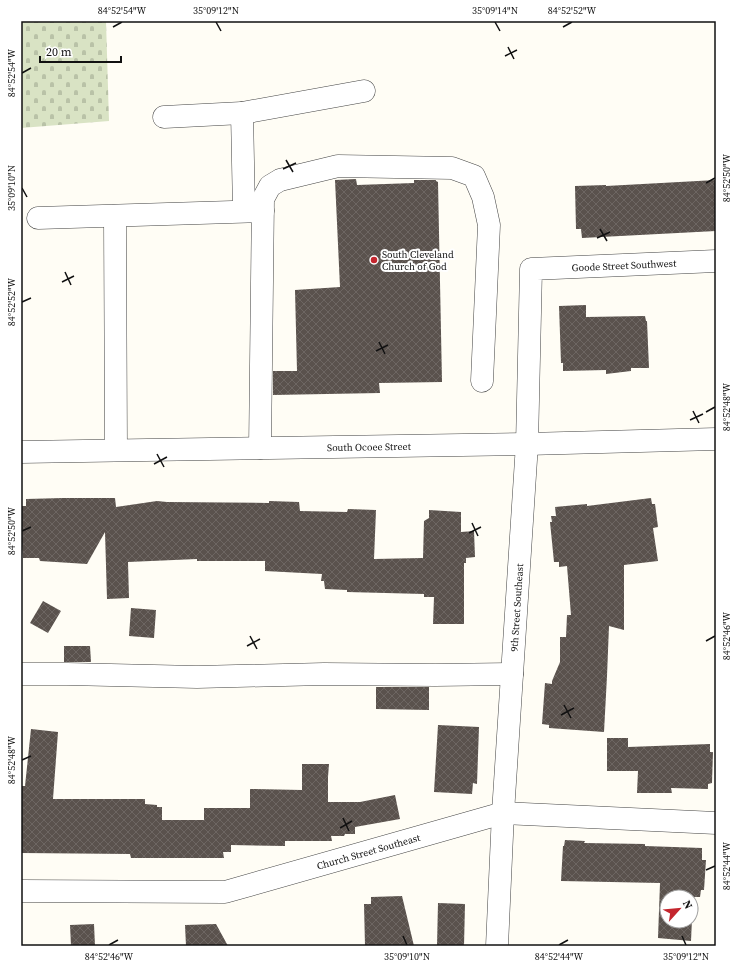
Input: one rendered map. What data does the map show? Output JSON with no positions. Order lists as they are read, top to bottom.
{
  "streets": {
    "street": [
      "Goode Street Southwest",
      "South Ocoee Street",
      "9th Street Southeast",
      "Church Street Southeast"
    ]
  },
  "crossings": [
    ["Goode Street Southwest", "9th Street Southeast"],
    ["South Ocoee Street", "9th Street Southeast"],
    ["9th Street Southeast", "Church Street Southeast"]
  ],
  "places": ["South Cleveland Church of God"],
  "scale_bar": "20 m",
  "north": "top right",
  "coordinates": [
    "84°52'54\"W",
    "35°09'12\"N",
    "35°09'14\"N",
    "84°52'52\"W",
    "84°52'50\"W",
    "35°09'10\"N",
    "84°52'48\"W",
    "84°52'46\"W",
    "84°52'44\"W"
  ]
}
